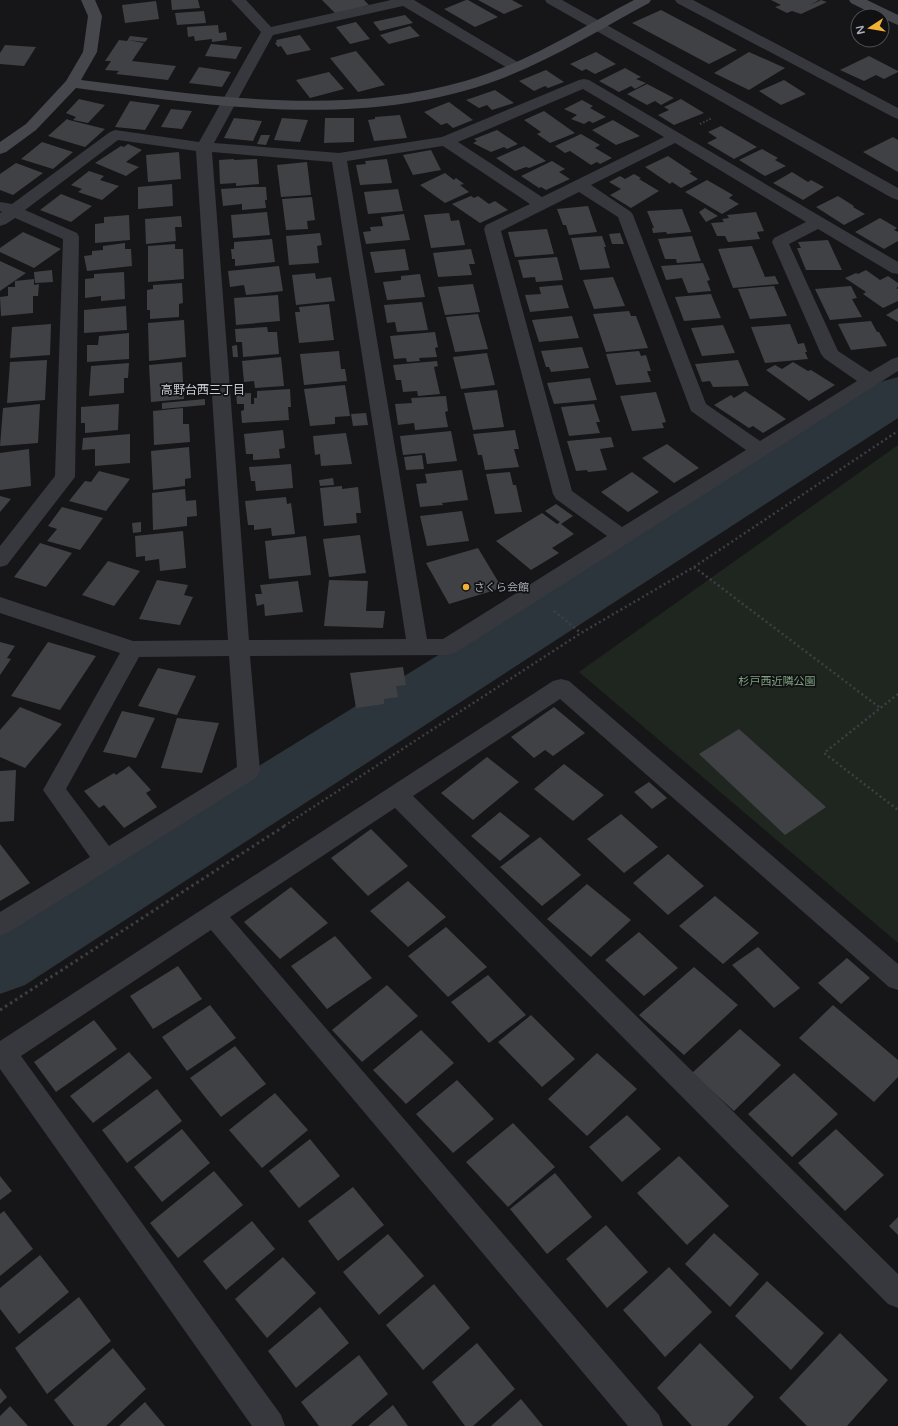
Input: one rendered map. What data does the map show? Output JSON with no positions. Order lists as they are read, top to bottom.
{
  "districts": ["高野台西三丁目"],
  "parks": ["杉戸西近隣公園"],
  "places": ["さくら会館"],
  "north": "left"
}
